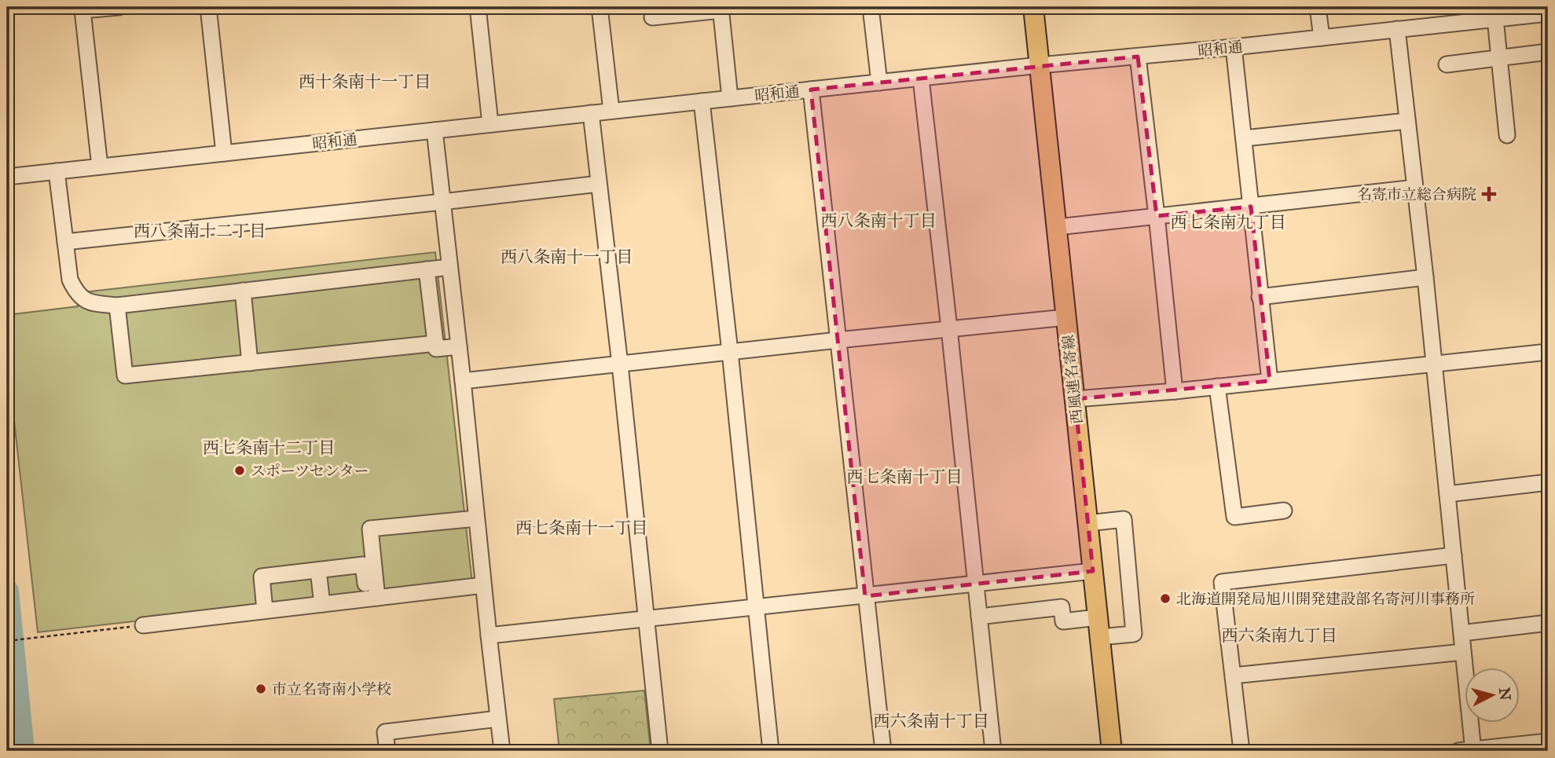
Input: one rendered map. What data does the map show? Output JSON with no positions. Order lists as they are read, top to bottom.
{
  "streets": {
    "main road": ["西風連名寄線"],
    "street": ["昭和通"]
  },
  "crossings": [
    ["昭和通", "西風連名寄線"]
  ],
  "districts": [
    "西十条南十一丁目",
    "西八条南十丁目",
    "西七条南九丁目",
    "西八条南十二丁目",
    "西八条南十一丁目",
    "西七条南十二丁目",
    "西七条南十丁目",
    "西七条南十一丁目",
    "西六条南九丁目",
    "西六条南十丁目"
  ],
  "places": {
    "health": ["名寄市立総合病院"],
    "other": ["スポーツセンター", "北海道開発局旭川開発建設部名寄河川事務所", "市立名寄南小学校"]
  },
  "north": "right"
}
